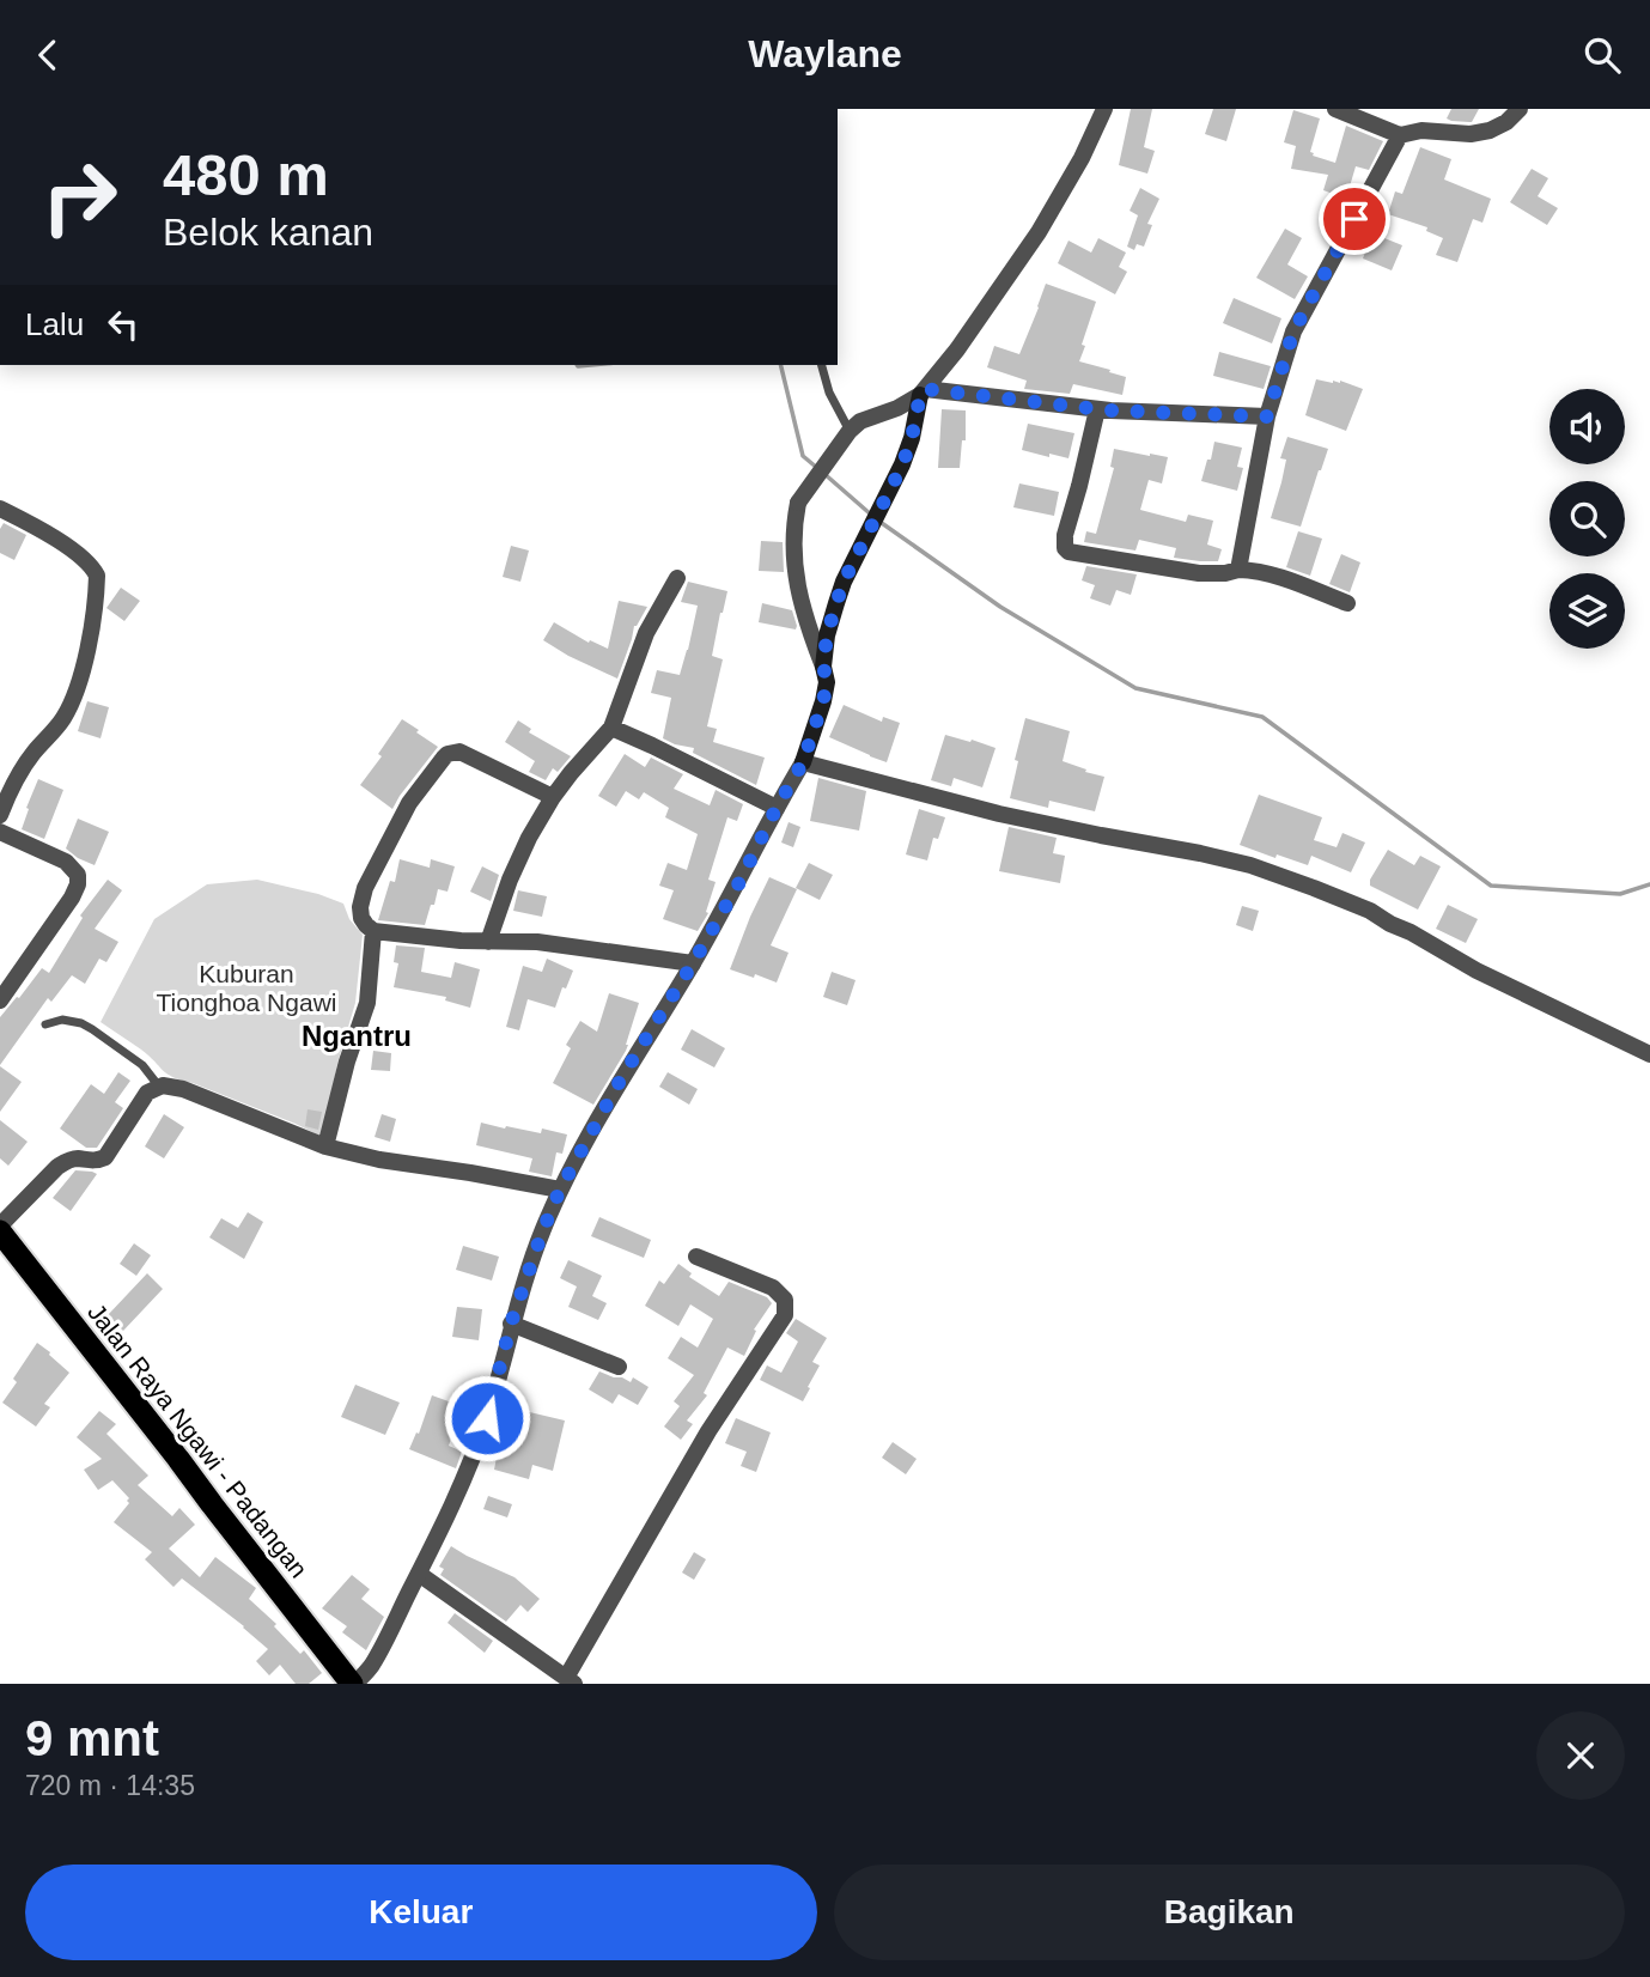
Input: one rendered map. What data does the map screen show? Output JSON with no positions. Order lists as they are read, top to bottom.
{
  "streets": {
    "highway": ["Jalan Raya Ngawi - Padangan"]
  },
  "districts": ["Ngantru"],
  "parks": ["Kuburan Tionghoa Ngawi"],
  "page": {
    "header": "Waylane",
    "turn": ["480 m", "Belok kanan"],
    "then": "Lalu",
    "heading": ["9 mnt", "720 m · 14:35"],
    "buttons": ["Keluar", "Bagikan"]
  }
}
